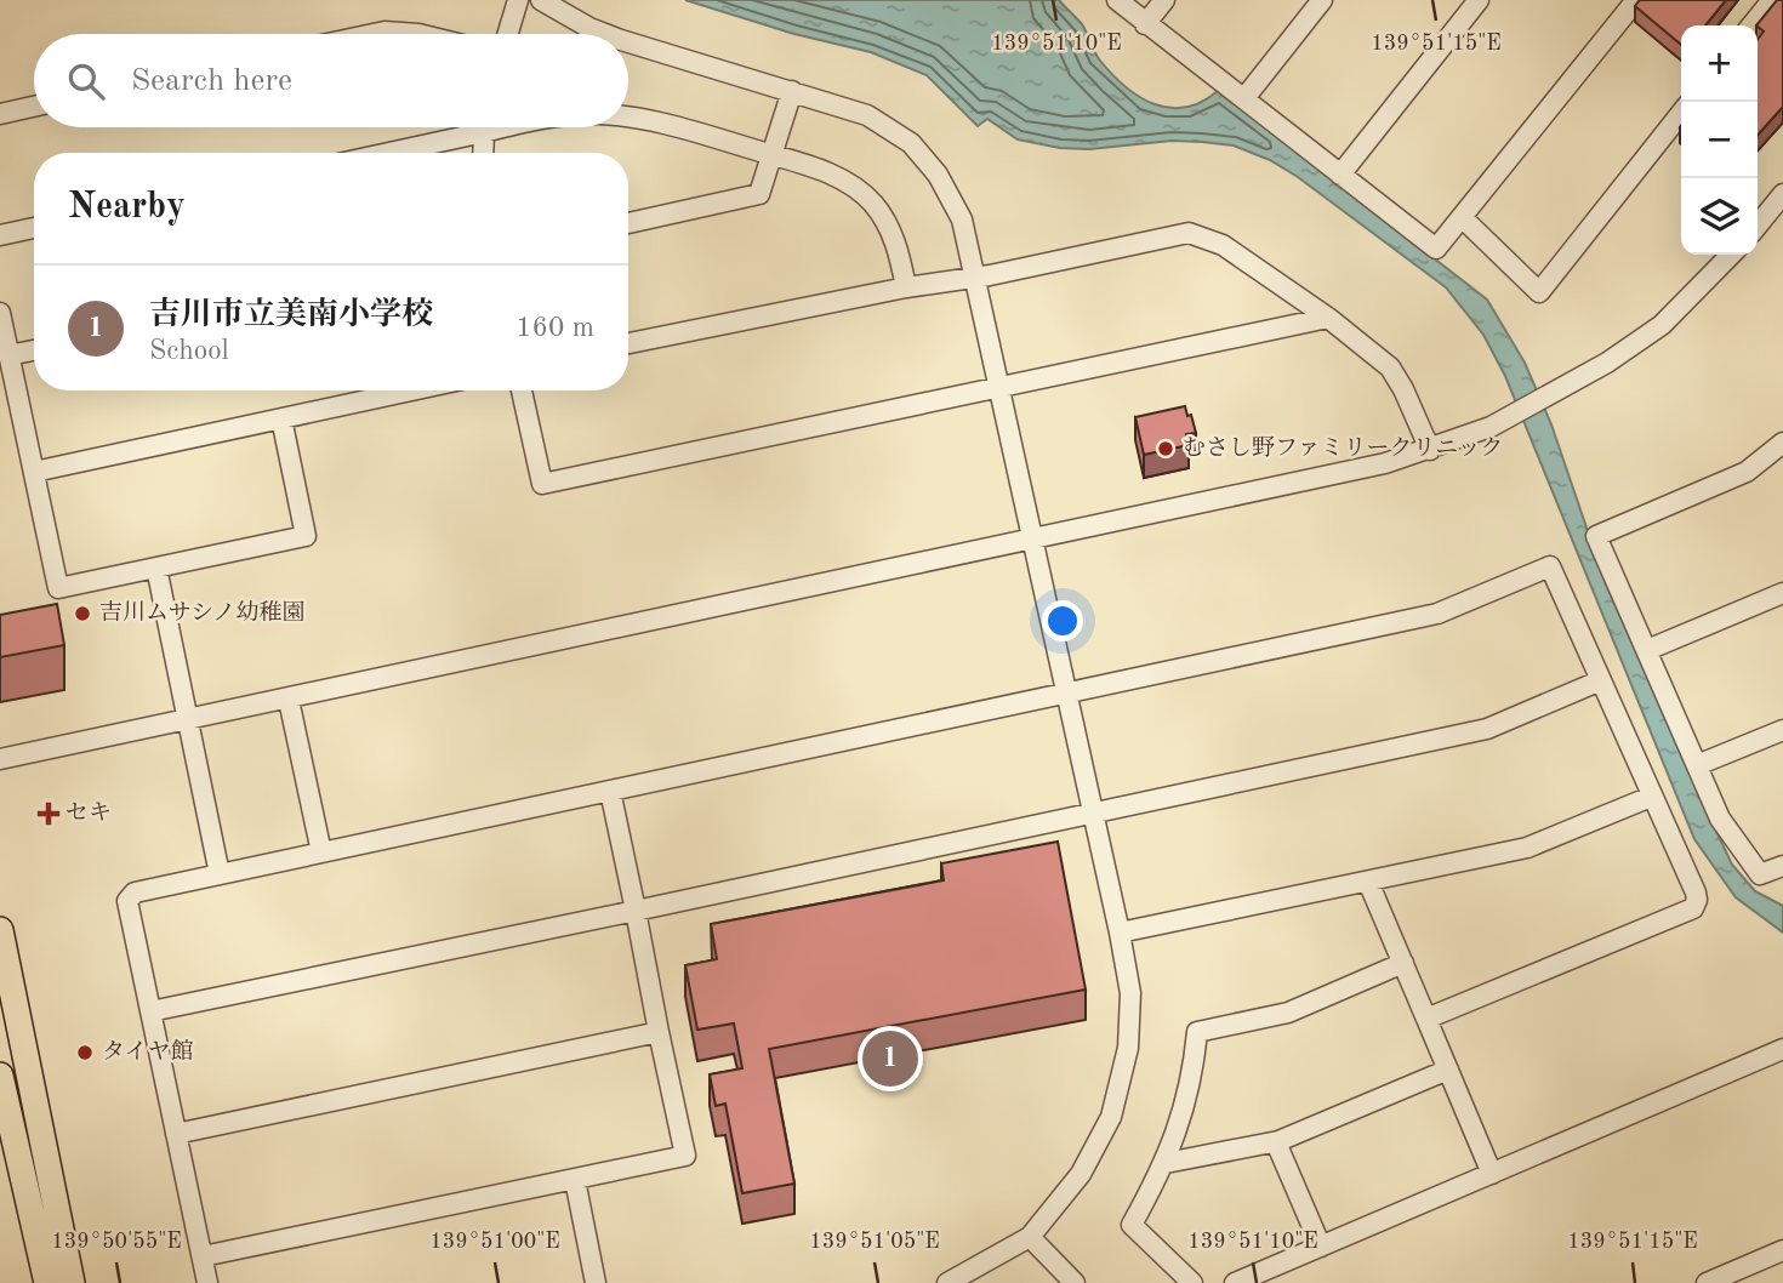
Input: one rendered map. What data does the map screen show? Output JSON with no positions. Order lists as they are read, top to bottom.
{
  "places": {
    "other": ["むさし野ファミリークリニック", "吉川ムサシノ幼稚園", "タイヤ館"],
    "health": ["セキ"]
  },
  "page": {
    "map_buttons": ["+", "−"],
    "search": "Search here",
    "heading": "Nearby",
    "list": [
      {
        "mark": "1",
        "name": "吉川市立美南小学校",
        "note": "School",
        "value": "160 m"
      }
    ],
    "pins": "1"
  },
  "coordinates": [
    "139°51'10\"E",
    "139°51'15\"E",
    "139°50'55\"E",
    "139°51'00\"E",
    "139°51'05\"E"
  ]
}
